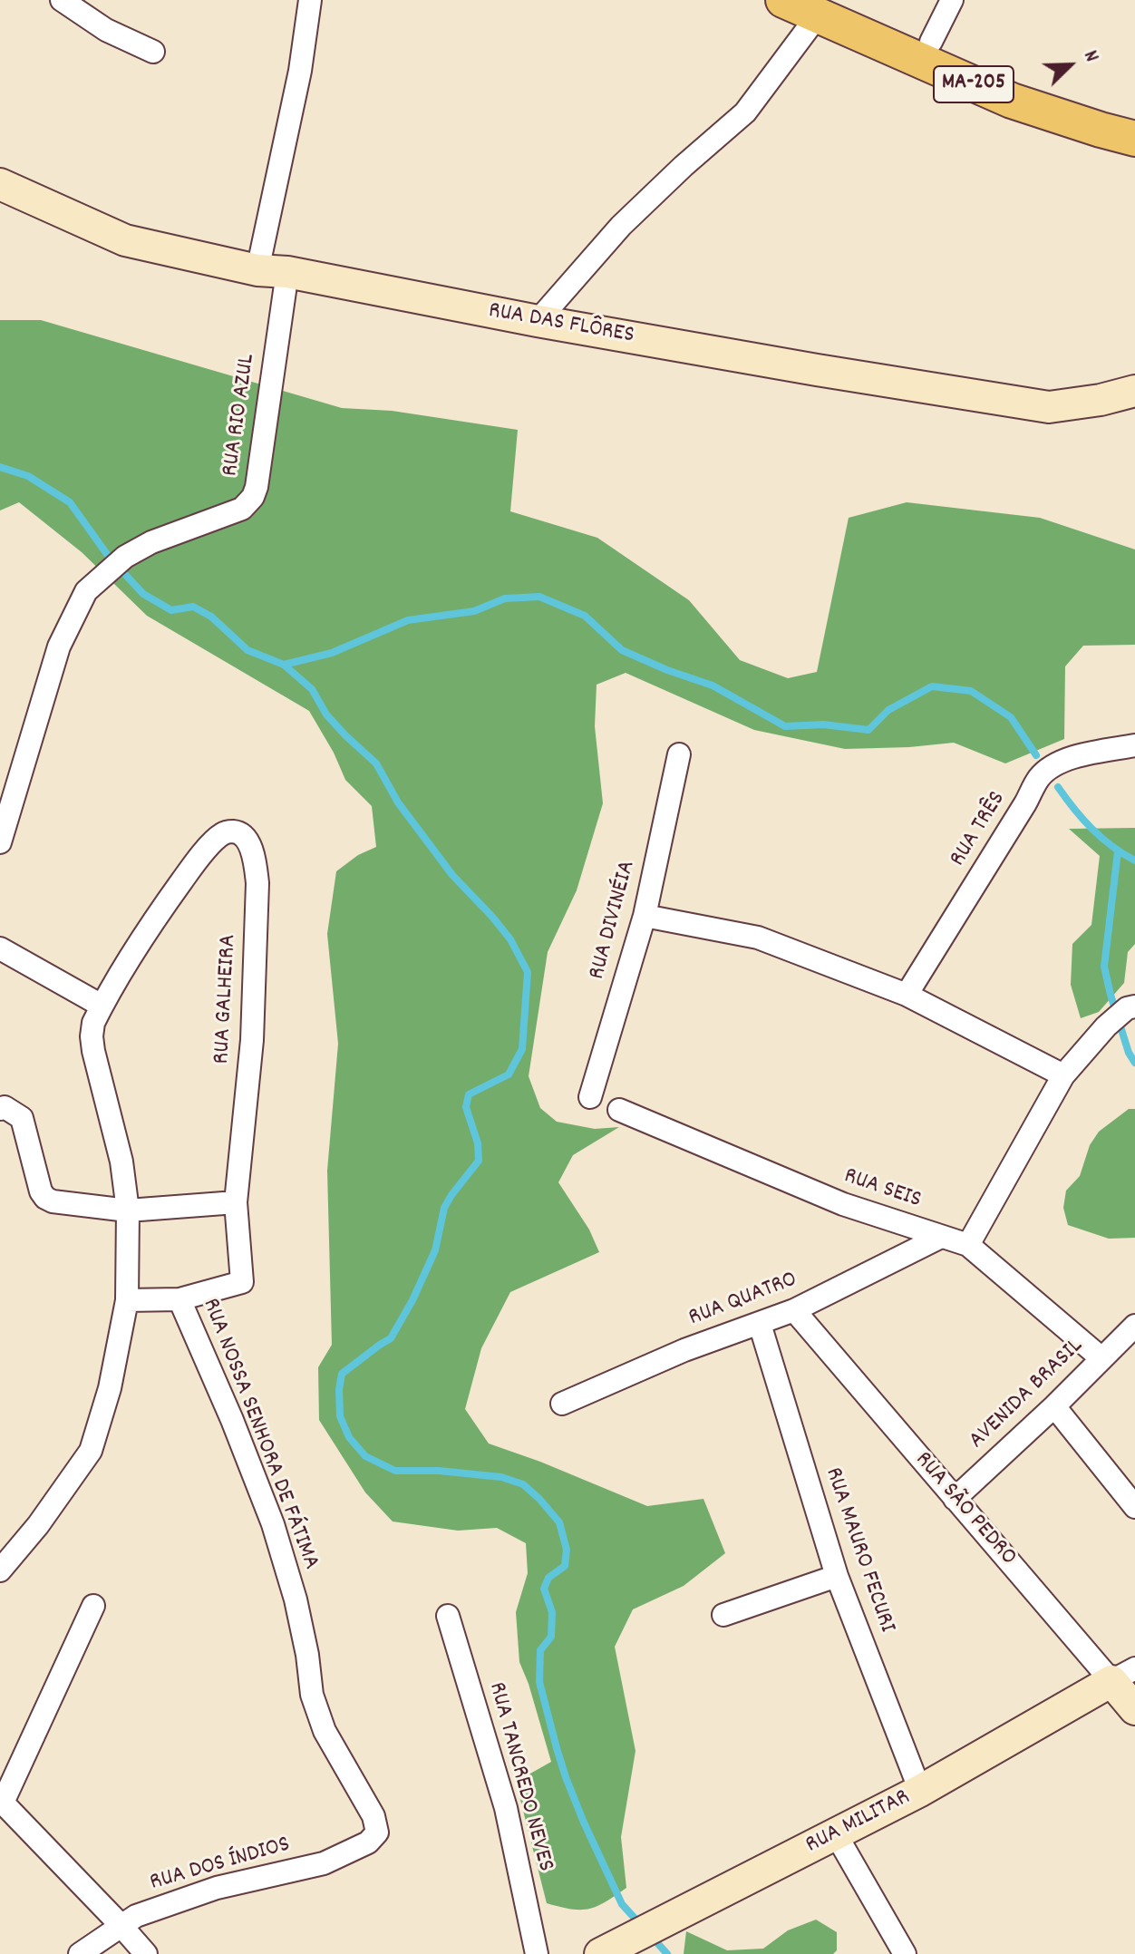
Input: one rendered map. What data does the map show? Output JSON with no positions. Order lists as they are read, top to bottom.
{
  "streets": {
    "main road": ["MA-205"],
    "street": [
      "RUA DAS FLÔRES",
      "RUA RIO AZUL",
      "RUA TRÊS",
      "RUA DIVINÉIA",
      "RUA GALHEIRA",
      "RUA SEIS",
      "RUA QUATRO",
      "AVENIDA BRASIL",
      "RUA NOSSA SENHORA DE FÁTIMA",
      "RUA SÃO PEDRO",
      "RUA MAURO FECURI",
      "RUA TANCREDO NEVES",
      "RUA MILITAR",
      "RUA DOS ÍNDIOS"
    ]
  },
  "crossings": [
    ["RUA DAS FLÔRES", "RUA RIO AZUL"],
    ["RUA GALHEIRA", "RUA NOSSA SENHORA DE FÁTIMA"],
    ["RUA SEIS", "RUA QUATRO"],
    ["RUA SEIS", "AVENIDA BRASIL"],
    ["RUA QUATRO", "RUA SÃO PEDRO"],
    ["RUA QUATRO", "RUA MAURO FECURI"],
    ["AVENIDA BRASIL", "RUA SÃO PEDRO"],
    ["RUA NOSSA SENHORA DE FÁTIMA", "RUA DOS ÍNDIOS"],
    ["RUA SÃO PEDRO", "RUA MILITAR"],
    ["RUA MAURO FECURI", "RUA MILITAR"]
  ],
  "north": "top right"
}
